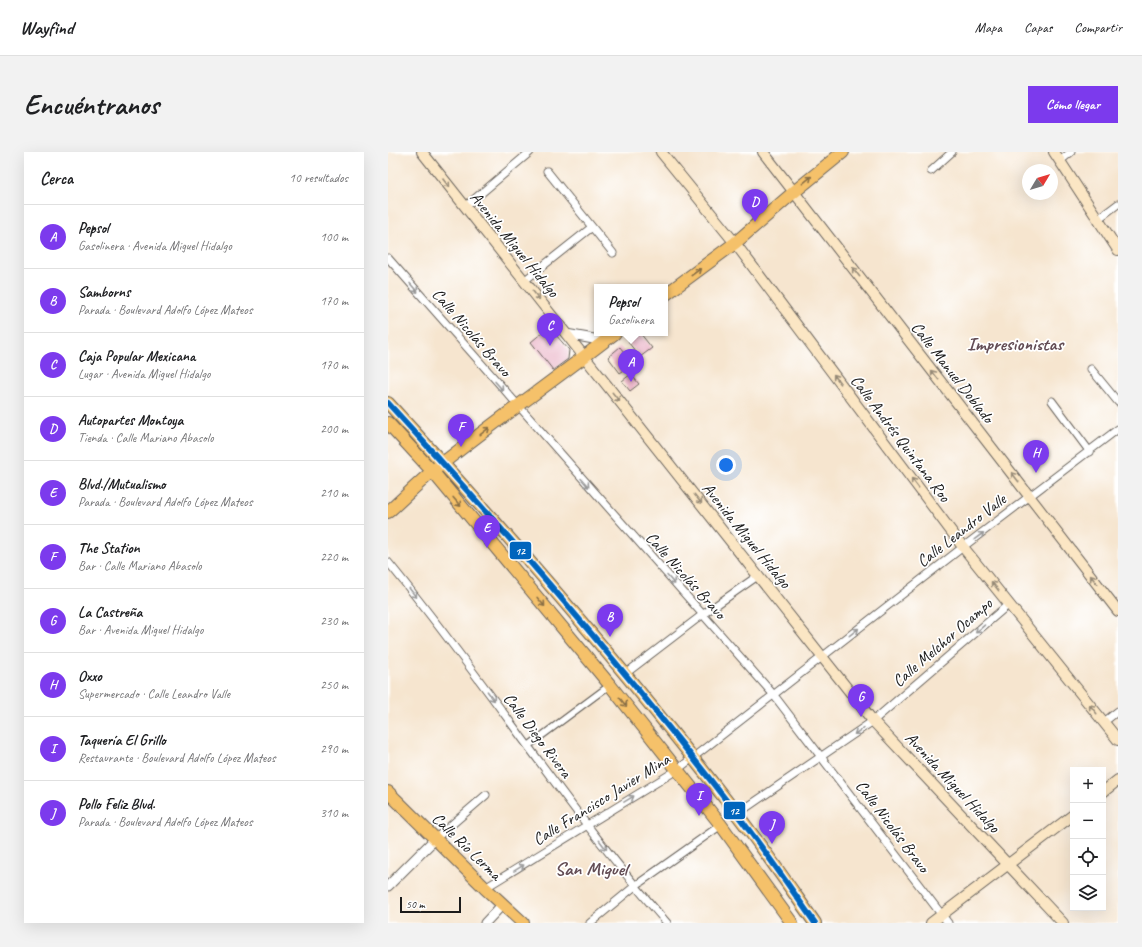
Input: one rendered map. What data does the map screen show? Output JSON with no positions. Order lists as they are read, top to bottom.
{
  "streets": {
    "main road": [
      "Avenida Miguel Hidalgo",
      "Calle Manuel Doblado",
      "Calle Andrés Quintana Roo",
      "Calle Río Lerma"
    ],
    "street": [
      "Calle Nicolás Bravo",
      "Calle Leandro Valle",
      "Calle Melchor Ocampo",
      "Calle Diego Rivera",
      "Calle Francisco Javier Mina"
    ]
  },
  "crossings": [
    ["Avenida Miguel Hidalgo", "Calle Leandro Valle"],
    ["Avenida Miguel Hidalgo", "Calle Melchor Ocampo"],
    ["Avenida Miguel Hidalgo", "Calle Francisco Javier Mina"],
    ["Calle Nicolás Bravo", "Calle Melchor Ocampo"],
    ["Calle Nicolás Bravo", "Calle Francisco Javier Mina"],
    ["Calle Manuel Doblado", "Calle Leandro Valle"],
    ["Calle Andrés Quintana Roo", "Calle Leandro Valle"],
    ["Calle Andrés Quintana Roo", "Calle Melchor Ocampo"],
    ["Calle Leandro Valle", "Calle Francisco Javier Mina"],
    ["Calle Diego Rivera", "Calle Francisco Javier Mina"],
    ["Calle Francisco Javier Mina", "Calle Río Lerma"]
  ],
  "one_way": [
    "Avenida Miguel Hidalgo",
    "Calle Nicolás Bravo",
    "Calle Manuel Doblado",
    "Calle Andrés Quintana Roo",
    "Calle Leandro Valle",
    "Calle Melchor Ocampo",
    "Calle Diego Rivera",
    "Calle Francisco Javier Mina"
  ],
  "districts": ["Impresionistas", "San Miguel"],
  "lines": ["transit line 12"],
  "scale_bar": "50 m",
  "north": "top right",
  "page": {
    "header": "Wayfind",
    "nav": ["Mapa", "Capas", "Compartir"],
    "buttons": "Cómo llegar",
    "title": "Encuéntranos",
    "heading": ["Cerca", "10 resultados"],
    "pins": [
      "D",
      "C",
      "A",
      "F",
      "H",
      "E",
      "B",
      "G",
      "I",
      "J"
    ],
    "list": [
      {
        "mark": "A",
        "name": "Pepsol",
        "note": "Gasolinera · Avenida Miguel Hidalgo",
        "value": "100 m"
      },
      {
        "mark": "B",
        "name": "Samborns",
        "note": "Parada · Boulevard Adolfo López Mateos",
        "value": "170 m"
      },
      {
        "mark": "C",
        "name": "Caja Popular Mexicana",
        "note": "Lugar · Avenida Miguel Hidalgo",
        "value": "170 m"
      },
      {
        "mark": "D",
        "name": "Autopartes Montoya",
        "note": "Tienda · Calle Mariano Abasolo",
        "value": "200 m"
      },
      {
        "mark": "E",
        "name": "Blvd./Mutualismo",
        "note": "Parada · Boulevard Adolfo López Mateos",
        "value": "210 m"
      },
      {
        "mark": "F",
        "name": "The Station",
        "note": "Bar · Calle Mariano Abasolo",
        "value": "220 m"
      },
      {
        "mark": "G",
        "name": "La Castreña",
        "note": "Bar · Avenida Miguel Hidalgo",
        "value": "230 m"
      },
      {
        "mark": "H",
        "name": "Oxxo",
        "note": "Supermercado · Calle Leandro Valle",
        "value": "250 m"
      },
      {
        "mark": "I",
        "name": "Taquería El Grillo",
        "note": "Restaurante · Boulevard Adolfo López Mateos",
        "value": "290 m"
      },
      {
        "mark": "J",
        "name": "Pollo Feliz Blvd.",
        "note": "Parada · Boulevard Adolfo López Mateos",
        "value": "310 m"
      }
    ],
    "popup": ["Pepsol", "Gasolinera"],
    "map_buttons": ["+", "−"],
    "scale": "50 m"
  }
}
